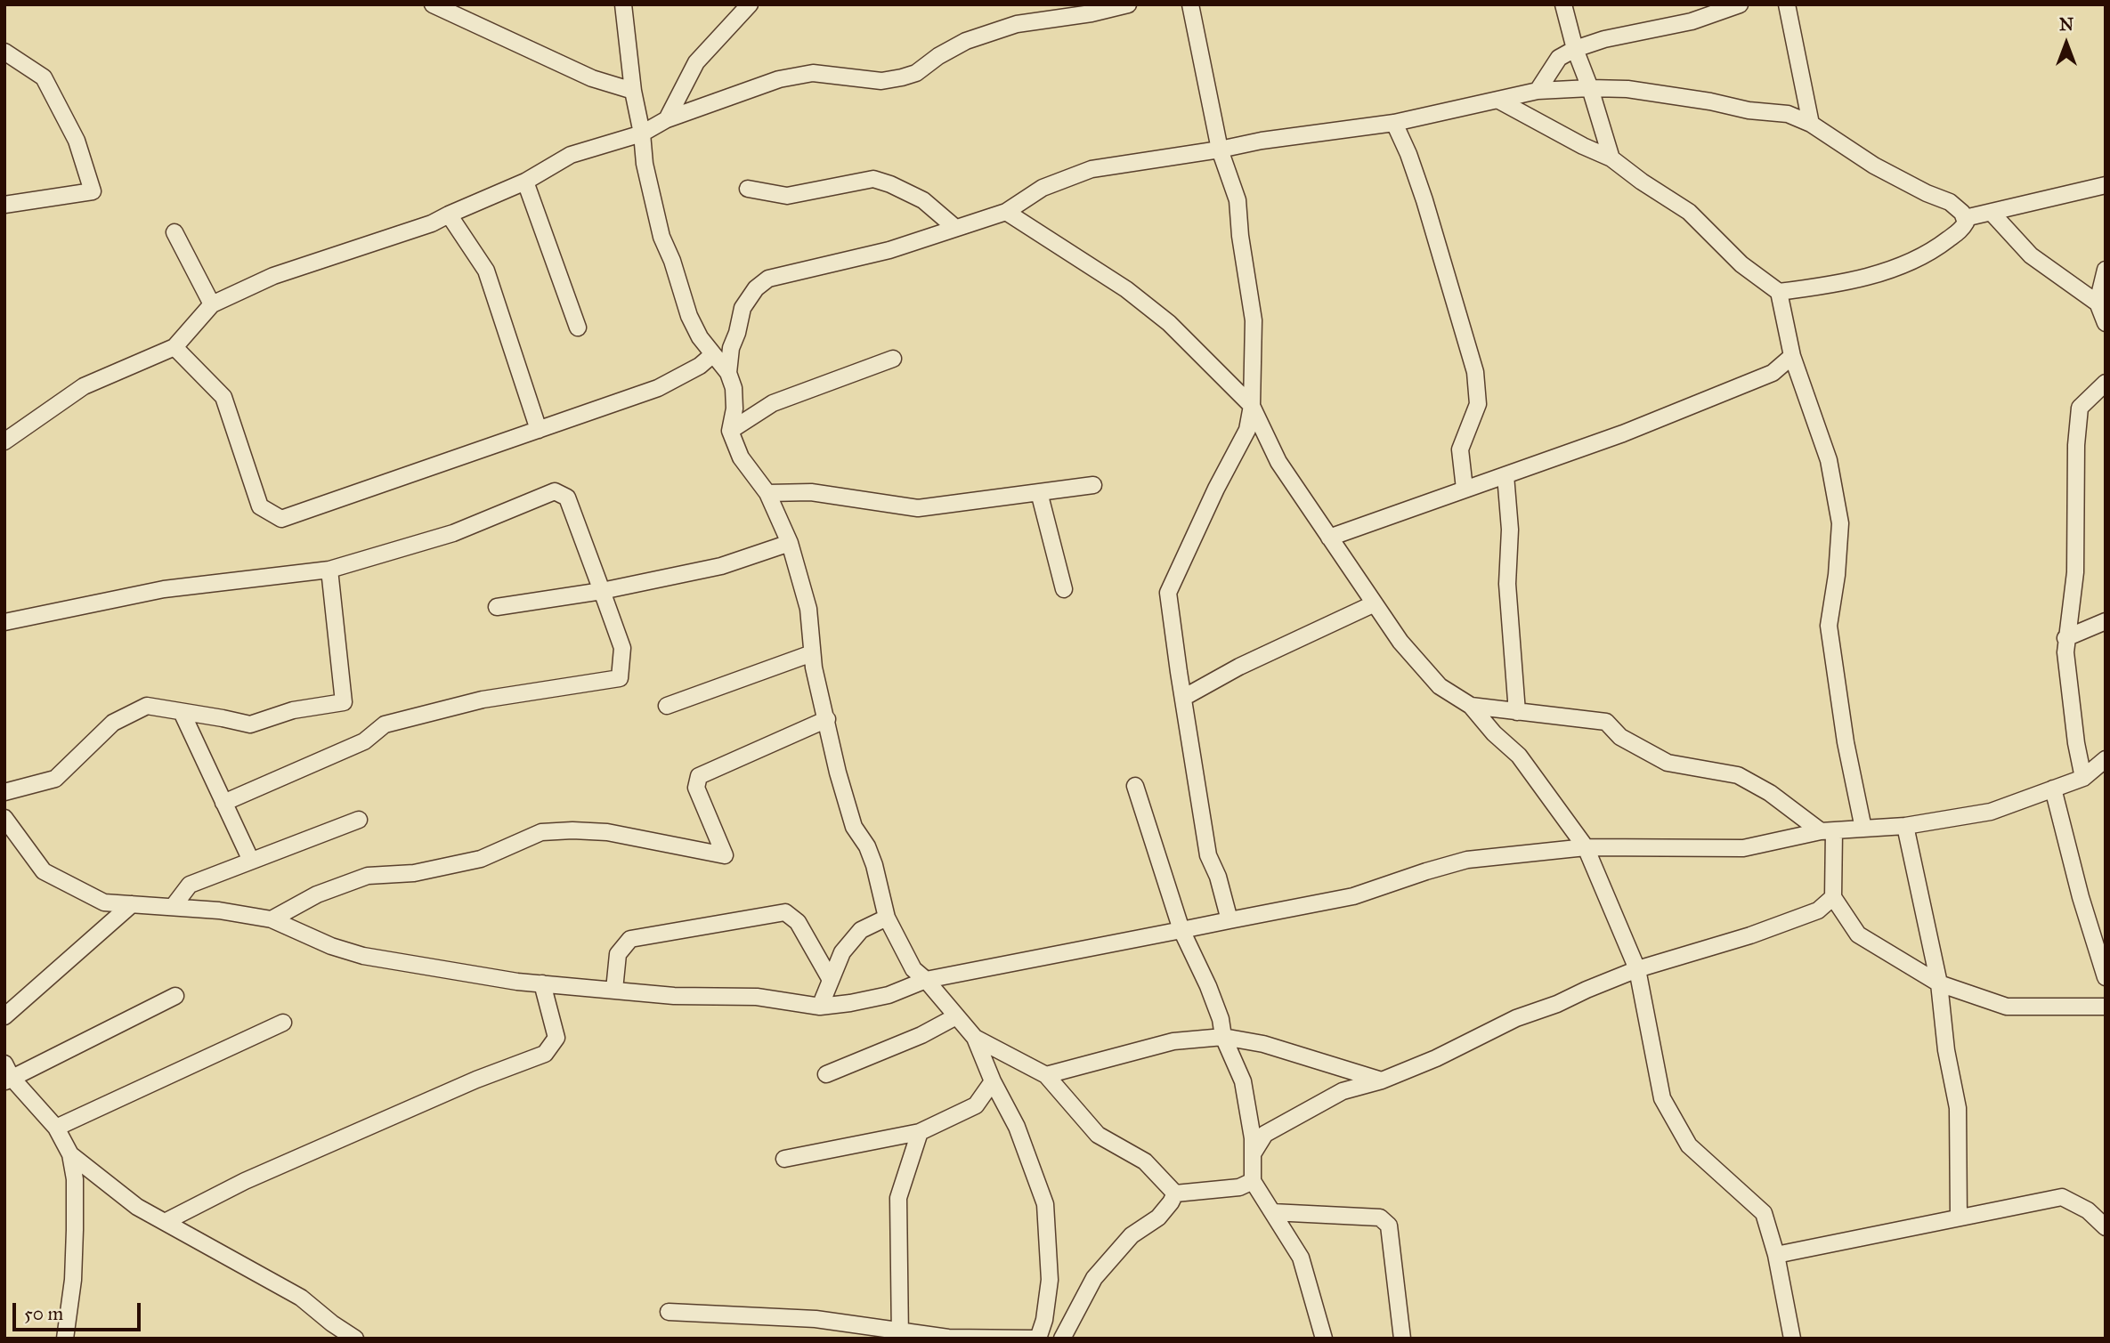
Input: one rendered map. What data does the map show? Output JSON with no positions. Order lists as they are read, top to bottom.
{
  "scale_bar": "50 m",
  "north": "top"
}
